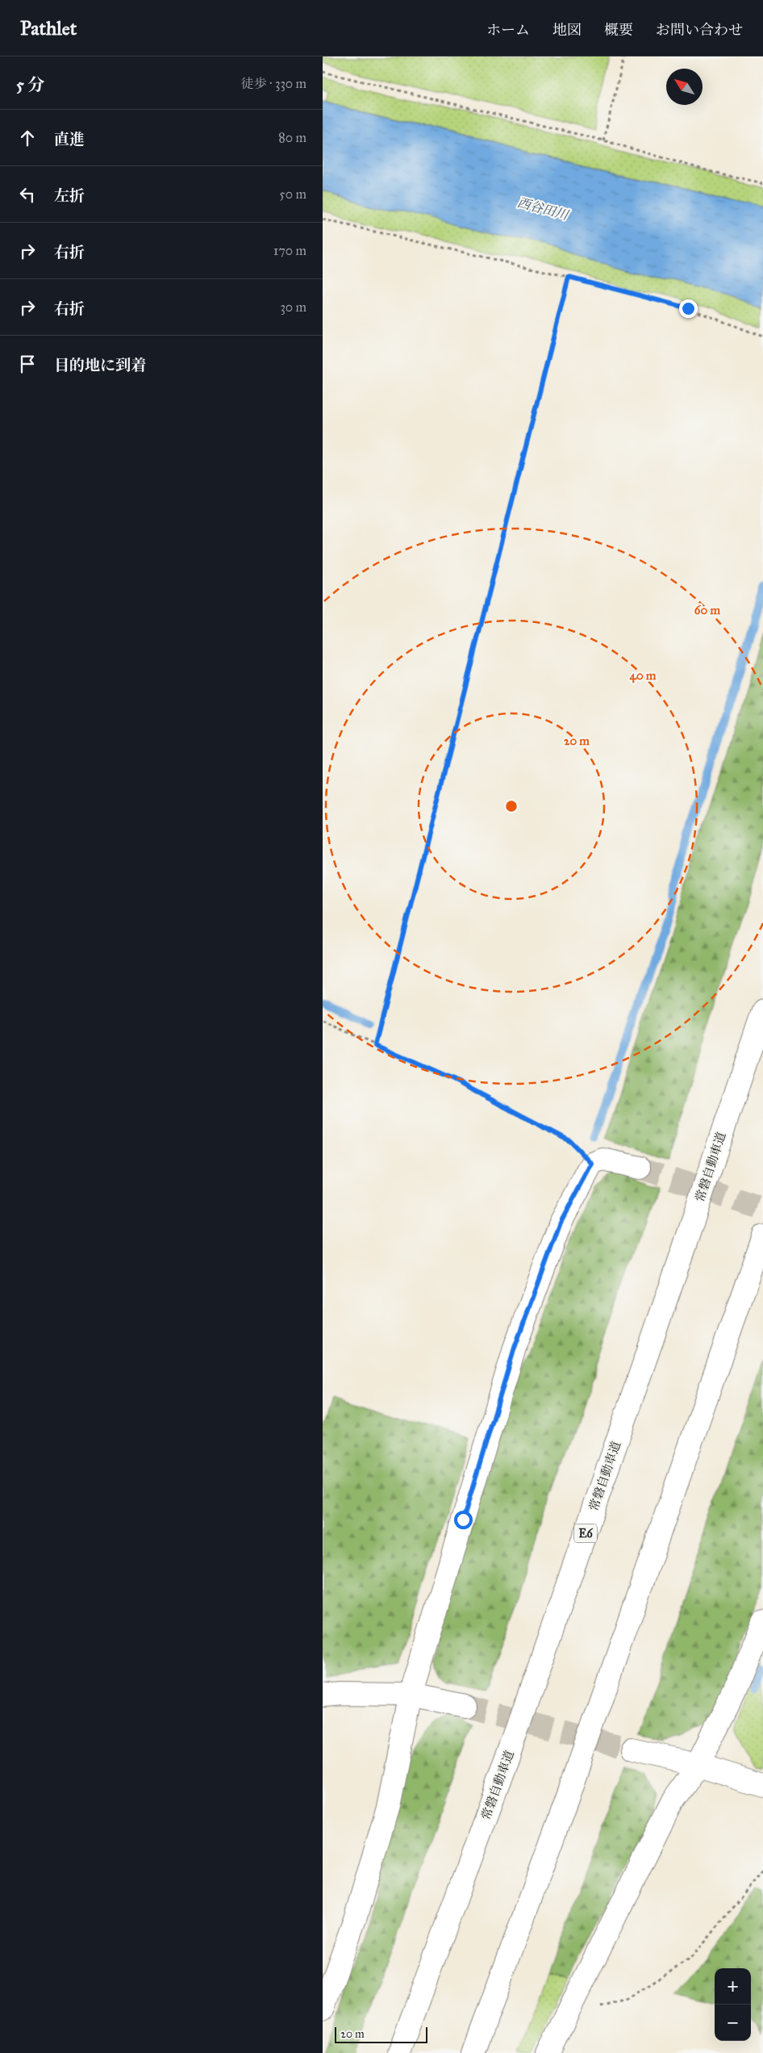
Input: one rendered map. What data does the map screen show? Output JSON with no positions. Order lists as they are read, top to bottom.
{
  "streets": {
    "main road": ["常磐自動車道", "E6"]
  },
  "water": ["西谷田川"],
  "scale_bar": "20 m",
  "north": "top left",
  "page": {
    "header": "Pathlet",
    "nav": [
      "ホーム",
      "地図",
      "概要",
      "お問い合わせ"
    ],
    "heading": ["5 分", "徒歩 · 330 m"],
    "list": [
      ["直進", "80 m"],
      ["左折", "50 m"],
      ["右折", "170 m"],
      ["右折", "30 m"],
      "目的地に到着"
    ],
    "map_buttons": ["+", "−"],
    "scale": "20 m"
  },
  "rings": ["60 m", "40 m", "20 m"]
}
